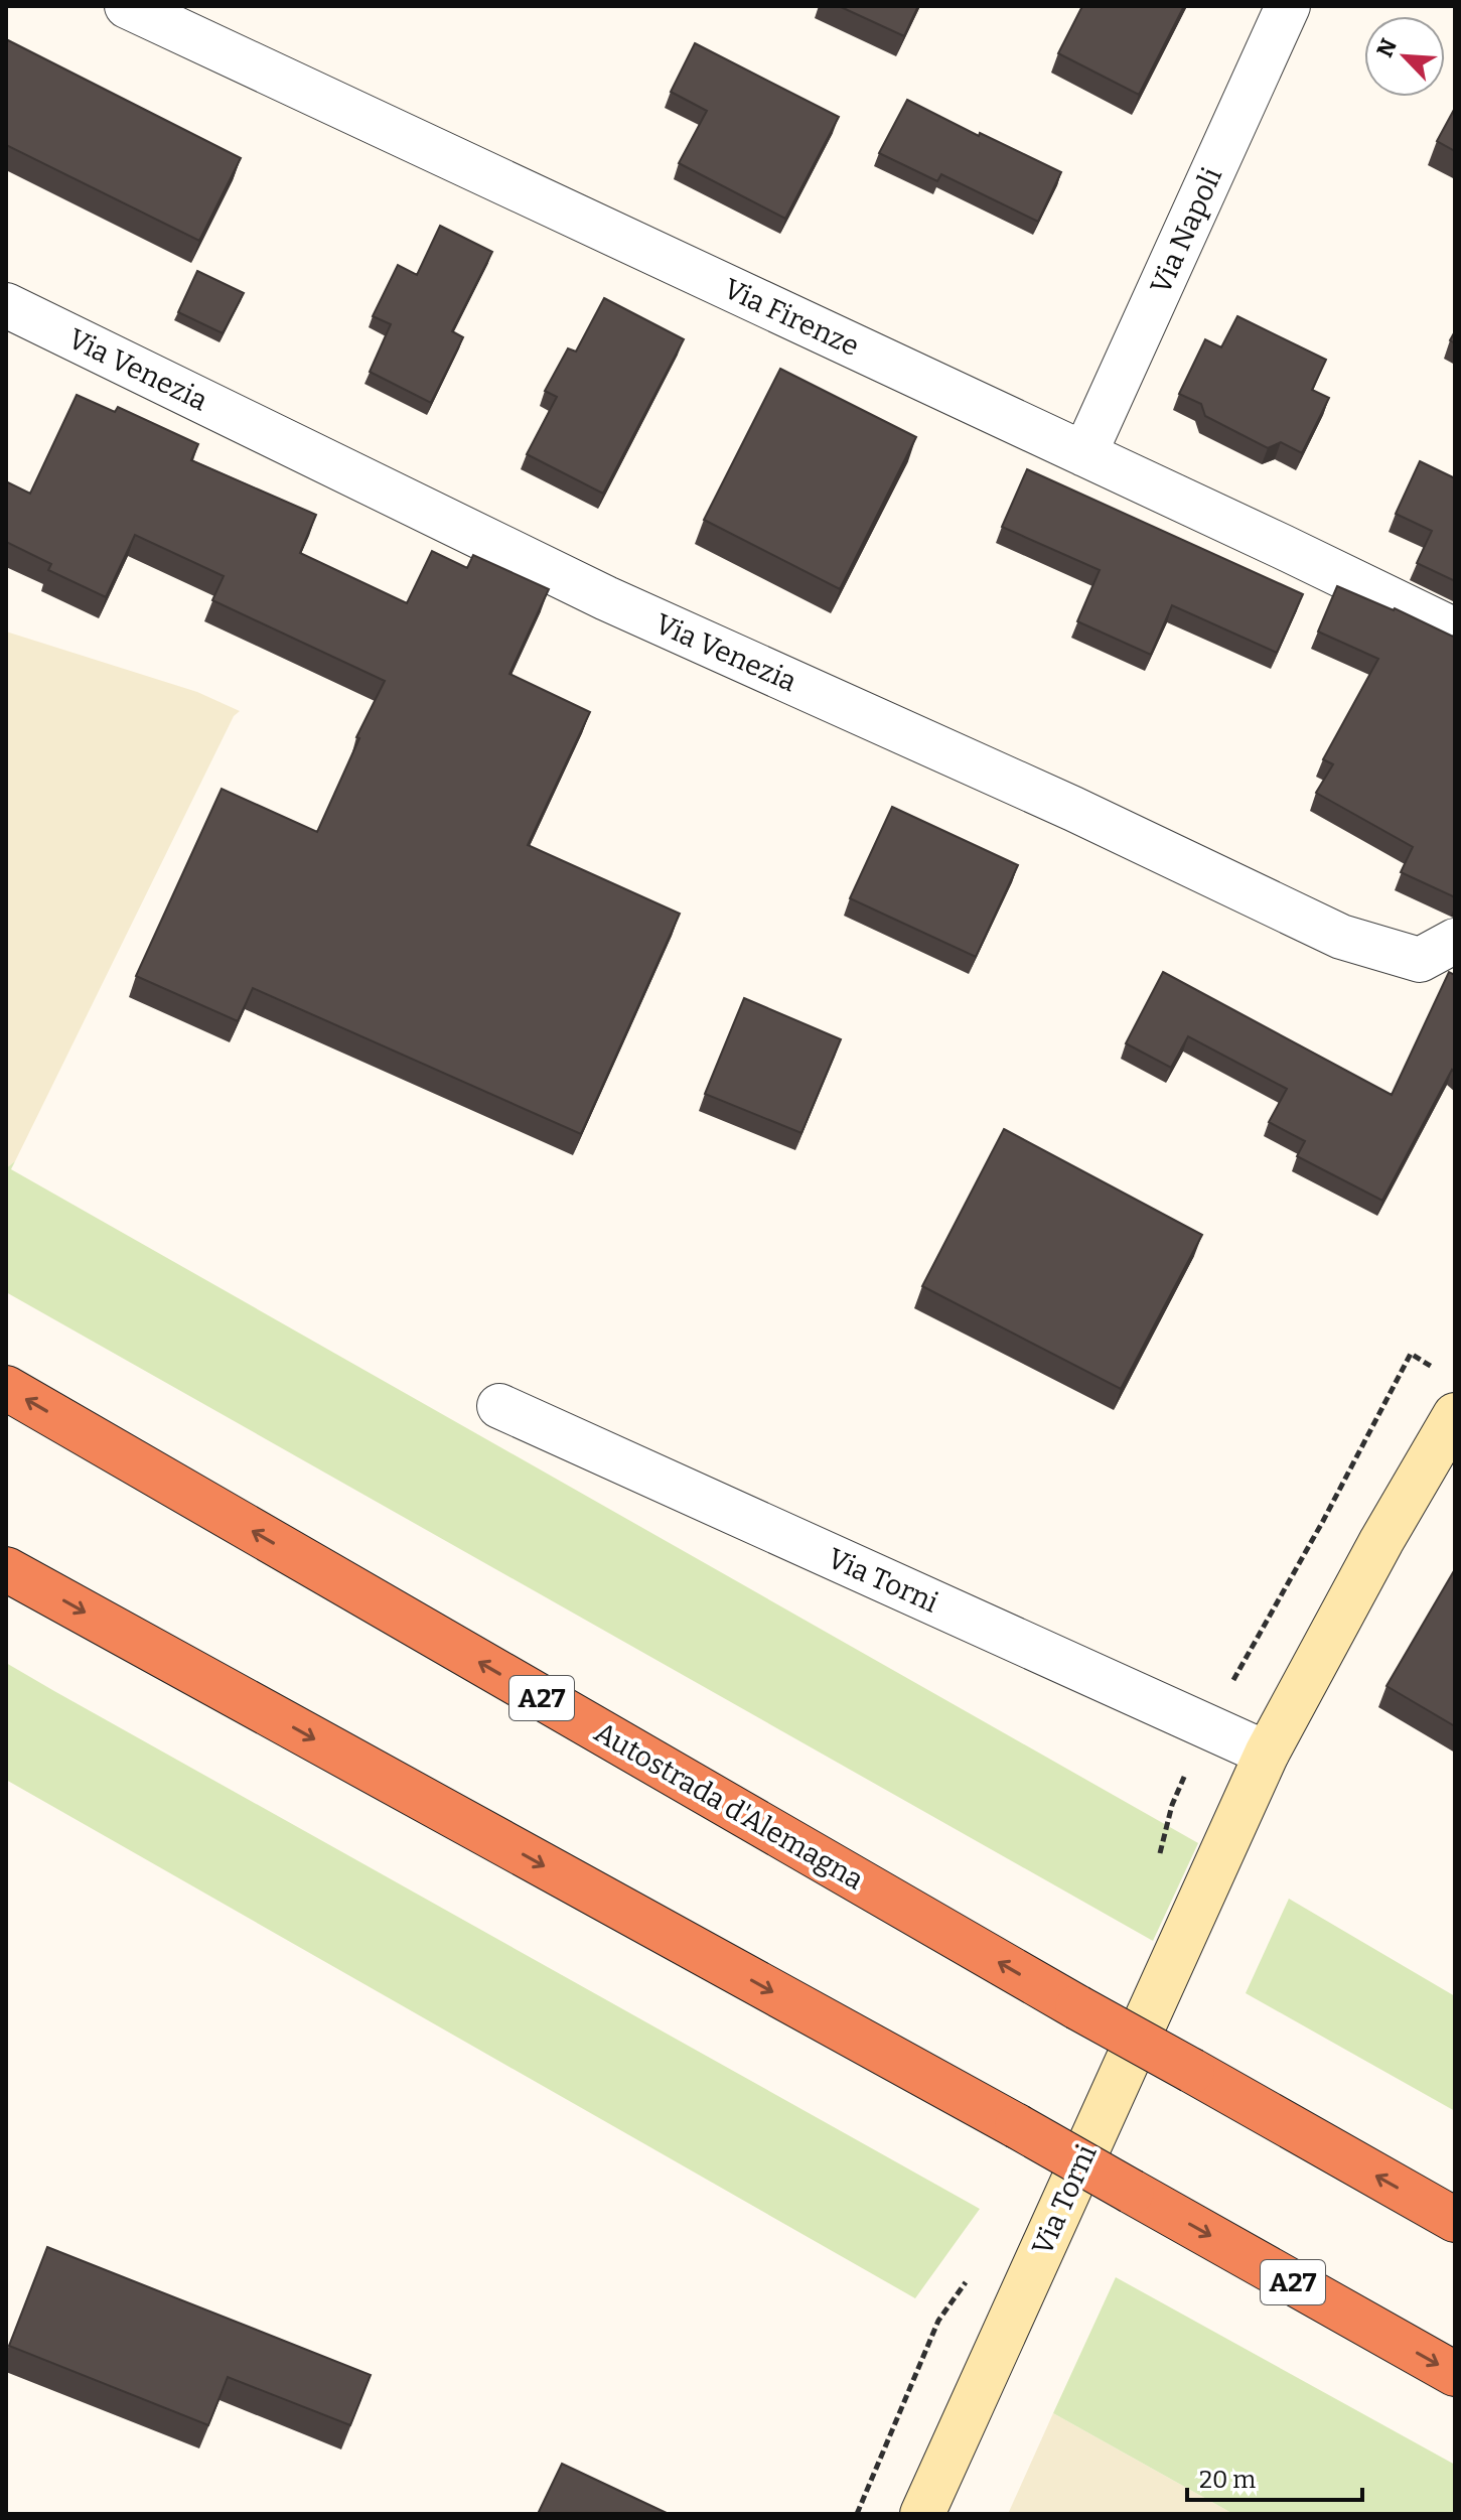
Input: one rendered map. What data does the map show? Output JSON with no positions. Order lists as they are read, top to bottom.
{
  "streets": {
    "highway": ["A27", "Autostrada d'Alemagna"],
    "main road": ["Via Torni"],
    "street": ["Via Napoli", "Via Firenze", "Via Venezia"]
  },
  "crossings": [
    ["Via Napoli", "Via Firenze"]
  ],
  "scale_bar": "20 m",
  "north": "top left"
}
